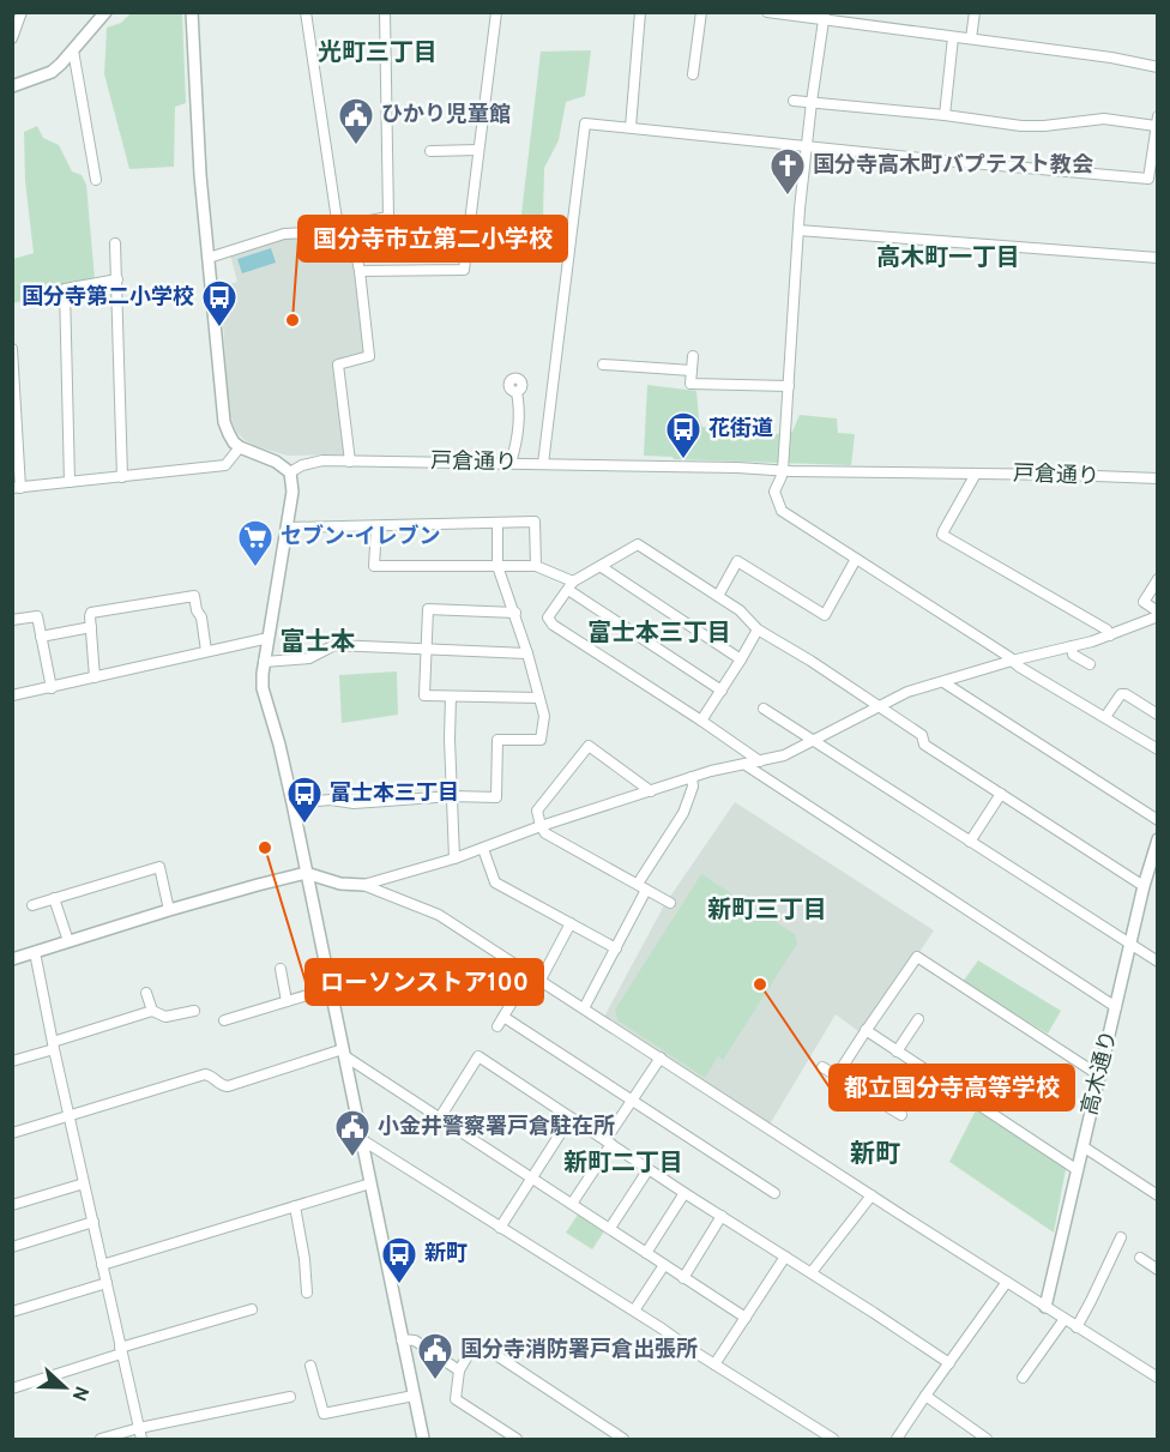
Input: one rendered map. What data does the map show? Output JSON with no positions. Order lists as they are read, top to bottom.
{
  "streets": {
    "street": ["戸倉通り", "高木通り"]
  },
  "districts": [
    "光町三丁目",
    "高木町一丁目",
    "富士本三丁目",
    "富士本",
    "新町三丁目",
    "新町",
    "新町二丁目"
  ],
  "places": {
    "public building": ["ひかり児童館", "小金井警察署戸倉駐在所", "国分寺消防署戸倉出張所"],
    "church": ["国分寺高木町バプテスト教会"],
    "other": ["国分寺市立第二小学校", "ローソンストア100", "都立国分寺高等学校"],
    "bus stop": [
      "国分寺第二小学校",
      "花街道",
      "富士本三丁目",
      "新町"
    ],
    "supermarket": ["セブン-イレブン"]
  },
  "north": "right"
}
